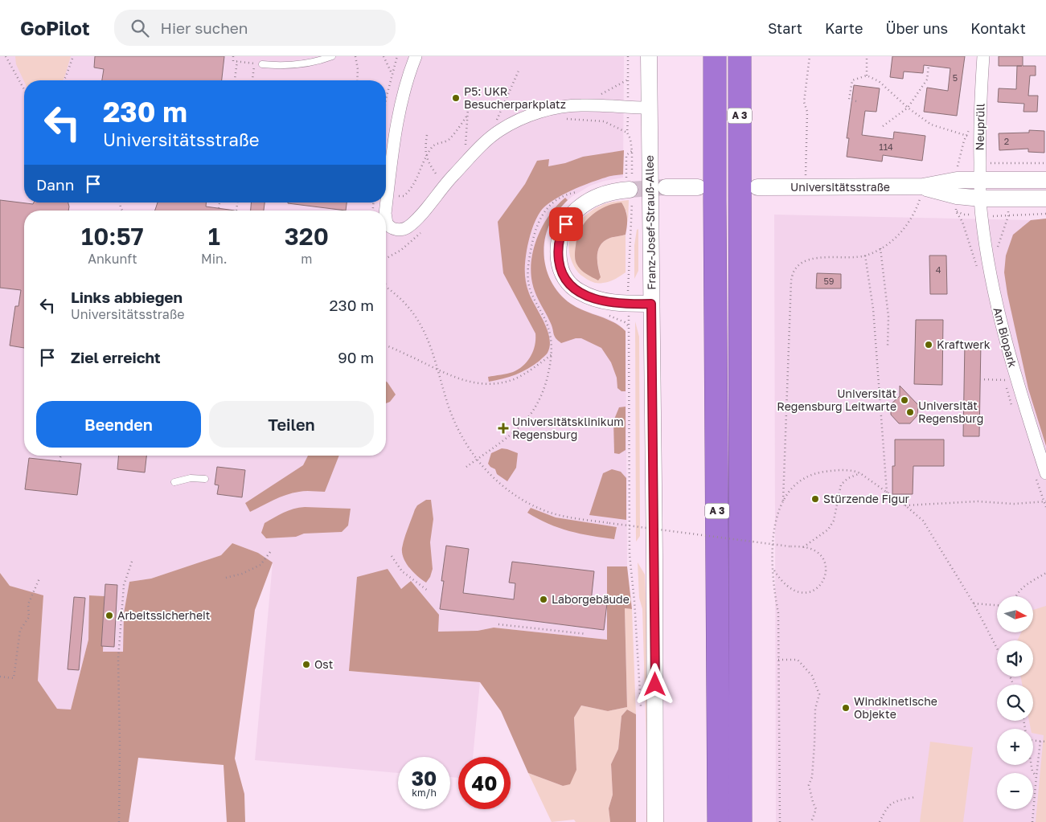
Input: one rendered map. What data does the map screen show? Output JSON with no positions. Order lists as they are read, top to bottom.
{
  "streets": {
    "highway": ["A 3"],
    "street": [
      "Neuprüll",
      "Universitätsstraße",
      "Franz-Josef-Strauß-Allee",
      "Am Biopark"
    ]
  },
  "crossings": [
    ["Neuprüll", "Universitätsstraße"],
    ["Neuprüll", "Am Biopark"],
    ["Universitätsstraße", "Am Biopark"]
  ],
  "places": {
    "other": [
      "P5: UKR Besucherparkplatz",
      "Kraftwerk",
      "Universität Regensburg Leitwarte",
      "Universität Regensburg",
      "Stürzende Figur",
      "Laborgebäude",
      "Arbeitssicherheit",
      "Ost",
      "Windkinetische Objekte"
    ],
    "health": ["Universitätsklinikum Regensburg"]
  },
  "house_numbers": [
    "5",
    "2",
    "114",
    "4",
    "59"
  ],
  "north": "right",
  "page": {
    "header": "GoPilot",
    "search": "Hier suchen",
    "nav": [
      "Start",
      "Karte",
      "Über uns",
      "Kontakt"
    ],
    "turn": ["230 m", "Universitätsstraße"],
    "then": "Dann",
    "eta": [
      "10:57",
      "Ankunft",
      "1",
      "Min.",
      "320",
      "m"
    ],
    "list": [
      {
        "name": "Links abbiegen",
        "note": "Universitätsstraße",
        "value": "230 m"
      },
      {
        "name": "Ziel erreicht",
        "value": "90 m"
      }
    ],
    "buttons": ["Beenden", "Teilen"],
    "map_buttons": ["+", "−"],
    "speed": "30 km/h",
    "limit": "40"
  }
}
